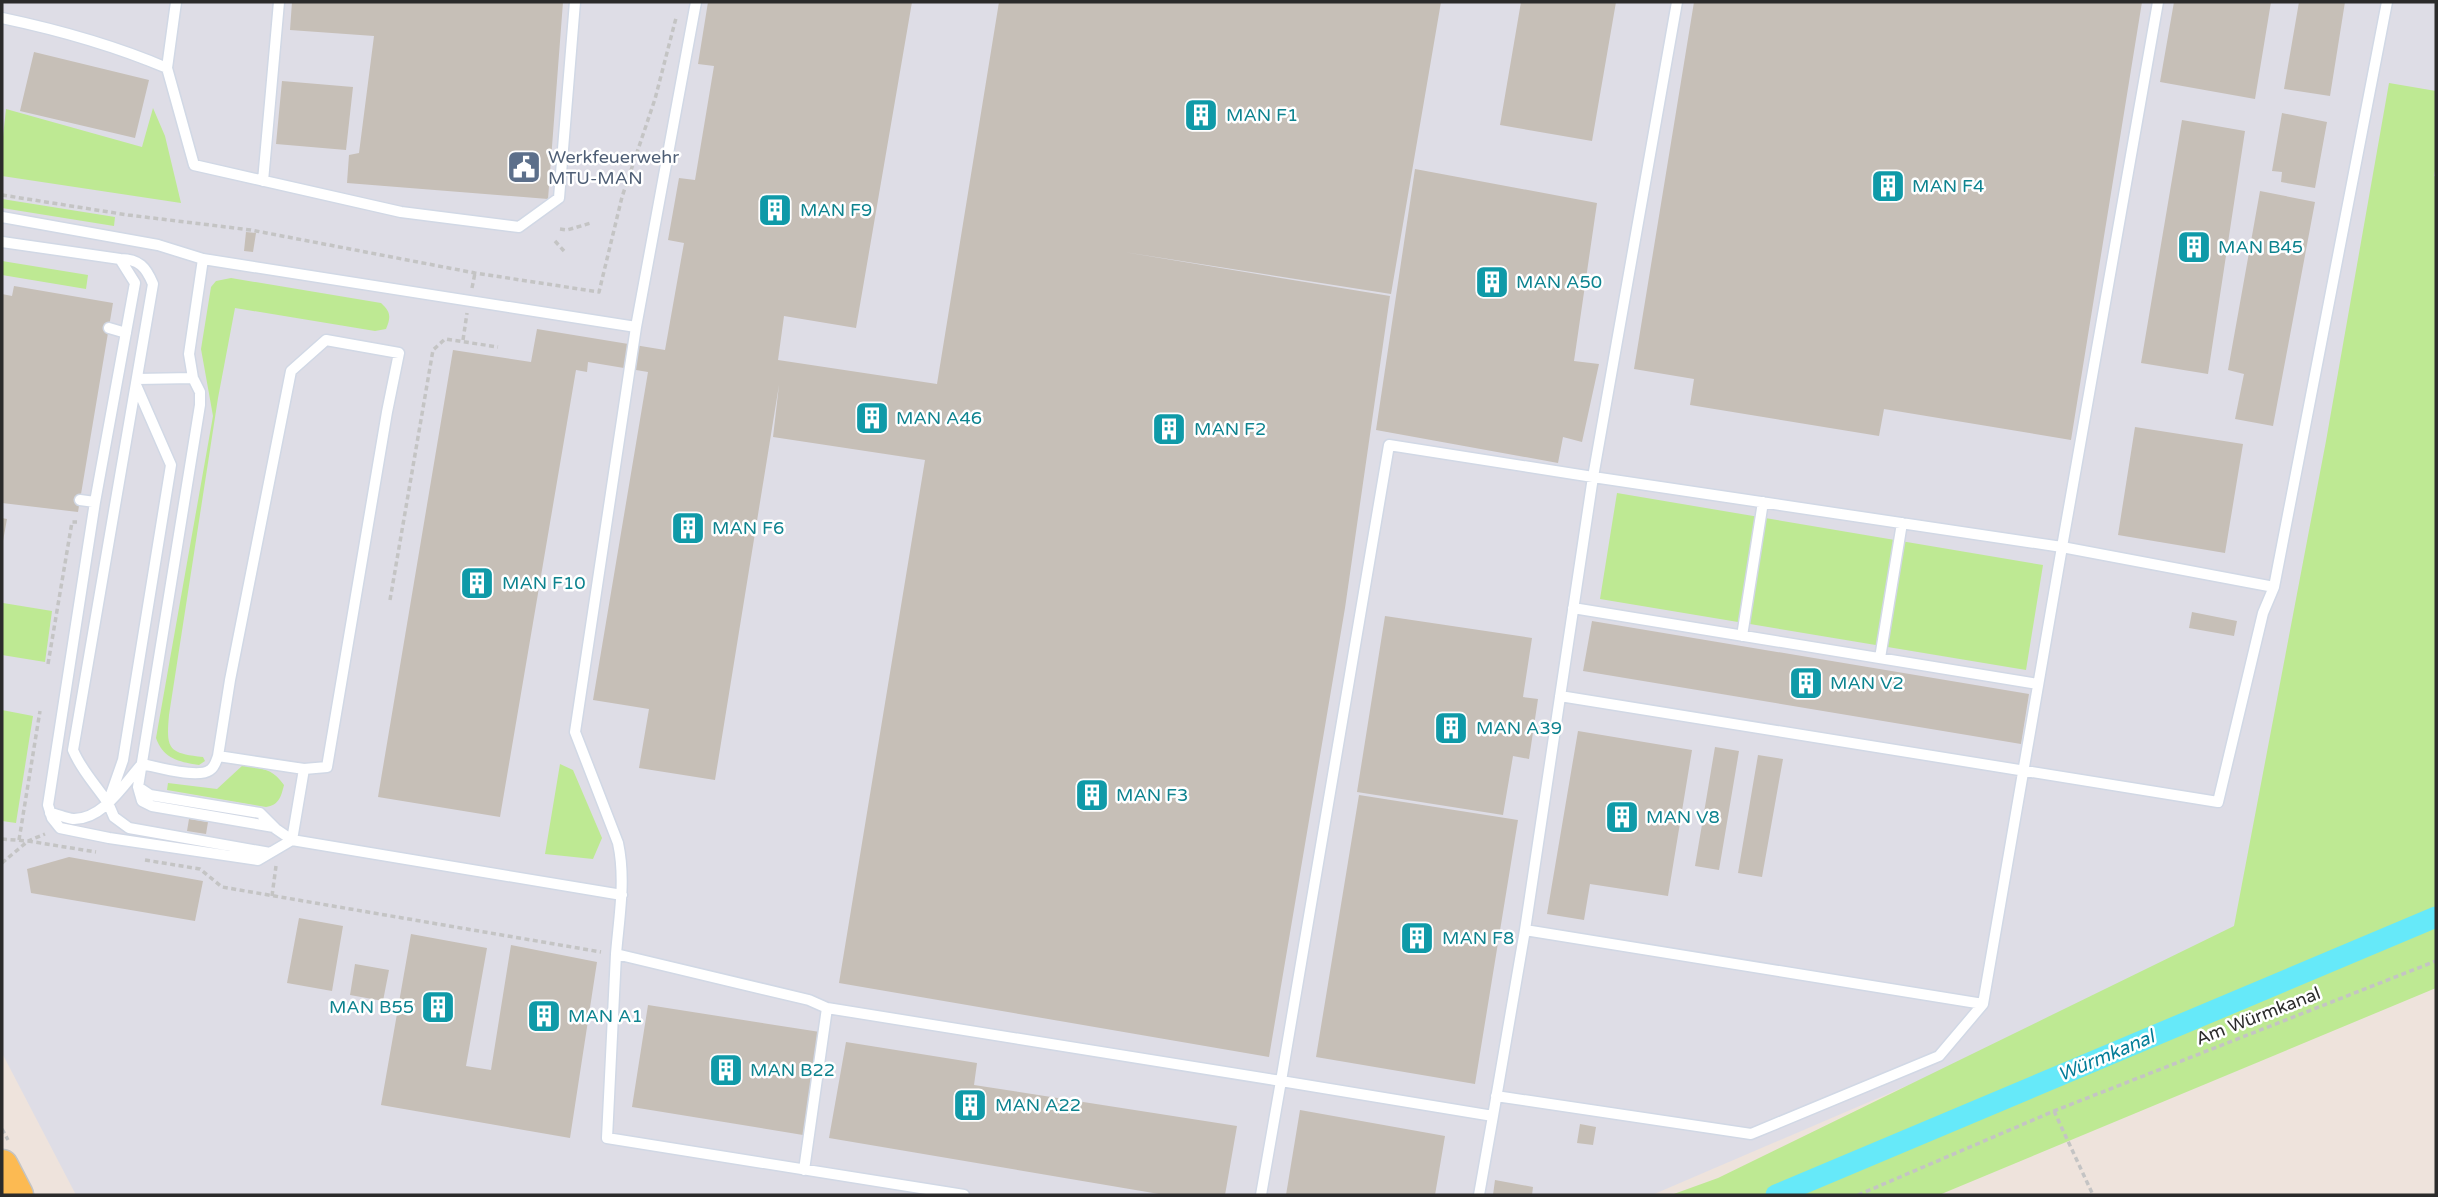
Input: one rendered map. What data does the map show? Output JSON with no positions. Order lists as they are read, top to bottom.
{
  "streets": {
    "path": ["Am Würmkanal"]
  },
  "water": ["Würmkanal"],
  "places": {
    "building": [
      "MAN F1",
      "MAN F4",
      "MAN F9",
      "MAN B45",
      "MAN A50",
      "MAN A46",
      "MAN F2",
      "MAN F6",
      "MAN F10",
      "MAN V2",
      "MAN A39",
      "MAN F3",
      "MAN V8",
      "MAN F8",
      "MAN B55",
      "MAN A1",
      "MAN B22",
      "MAN A22"
    ],
    "public building": ["Werkfeuerwehr MTU-MAN"]
  }
}
